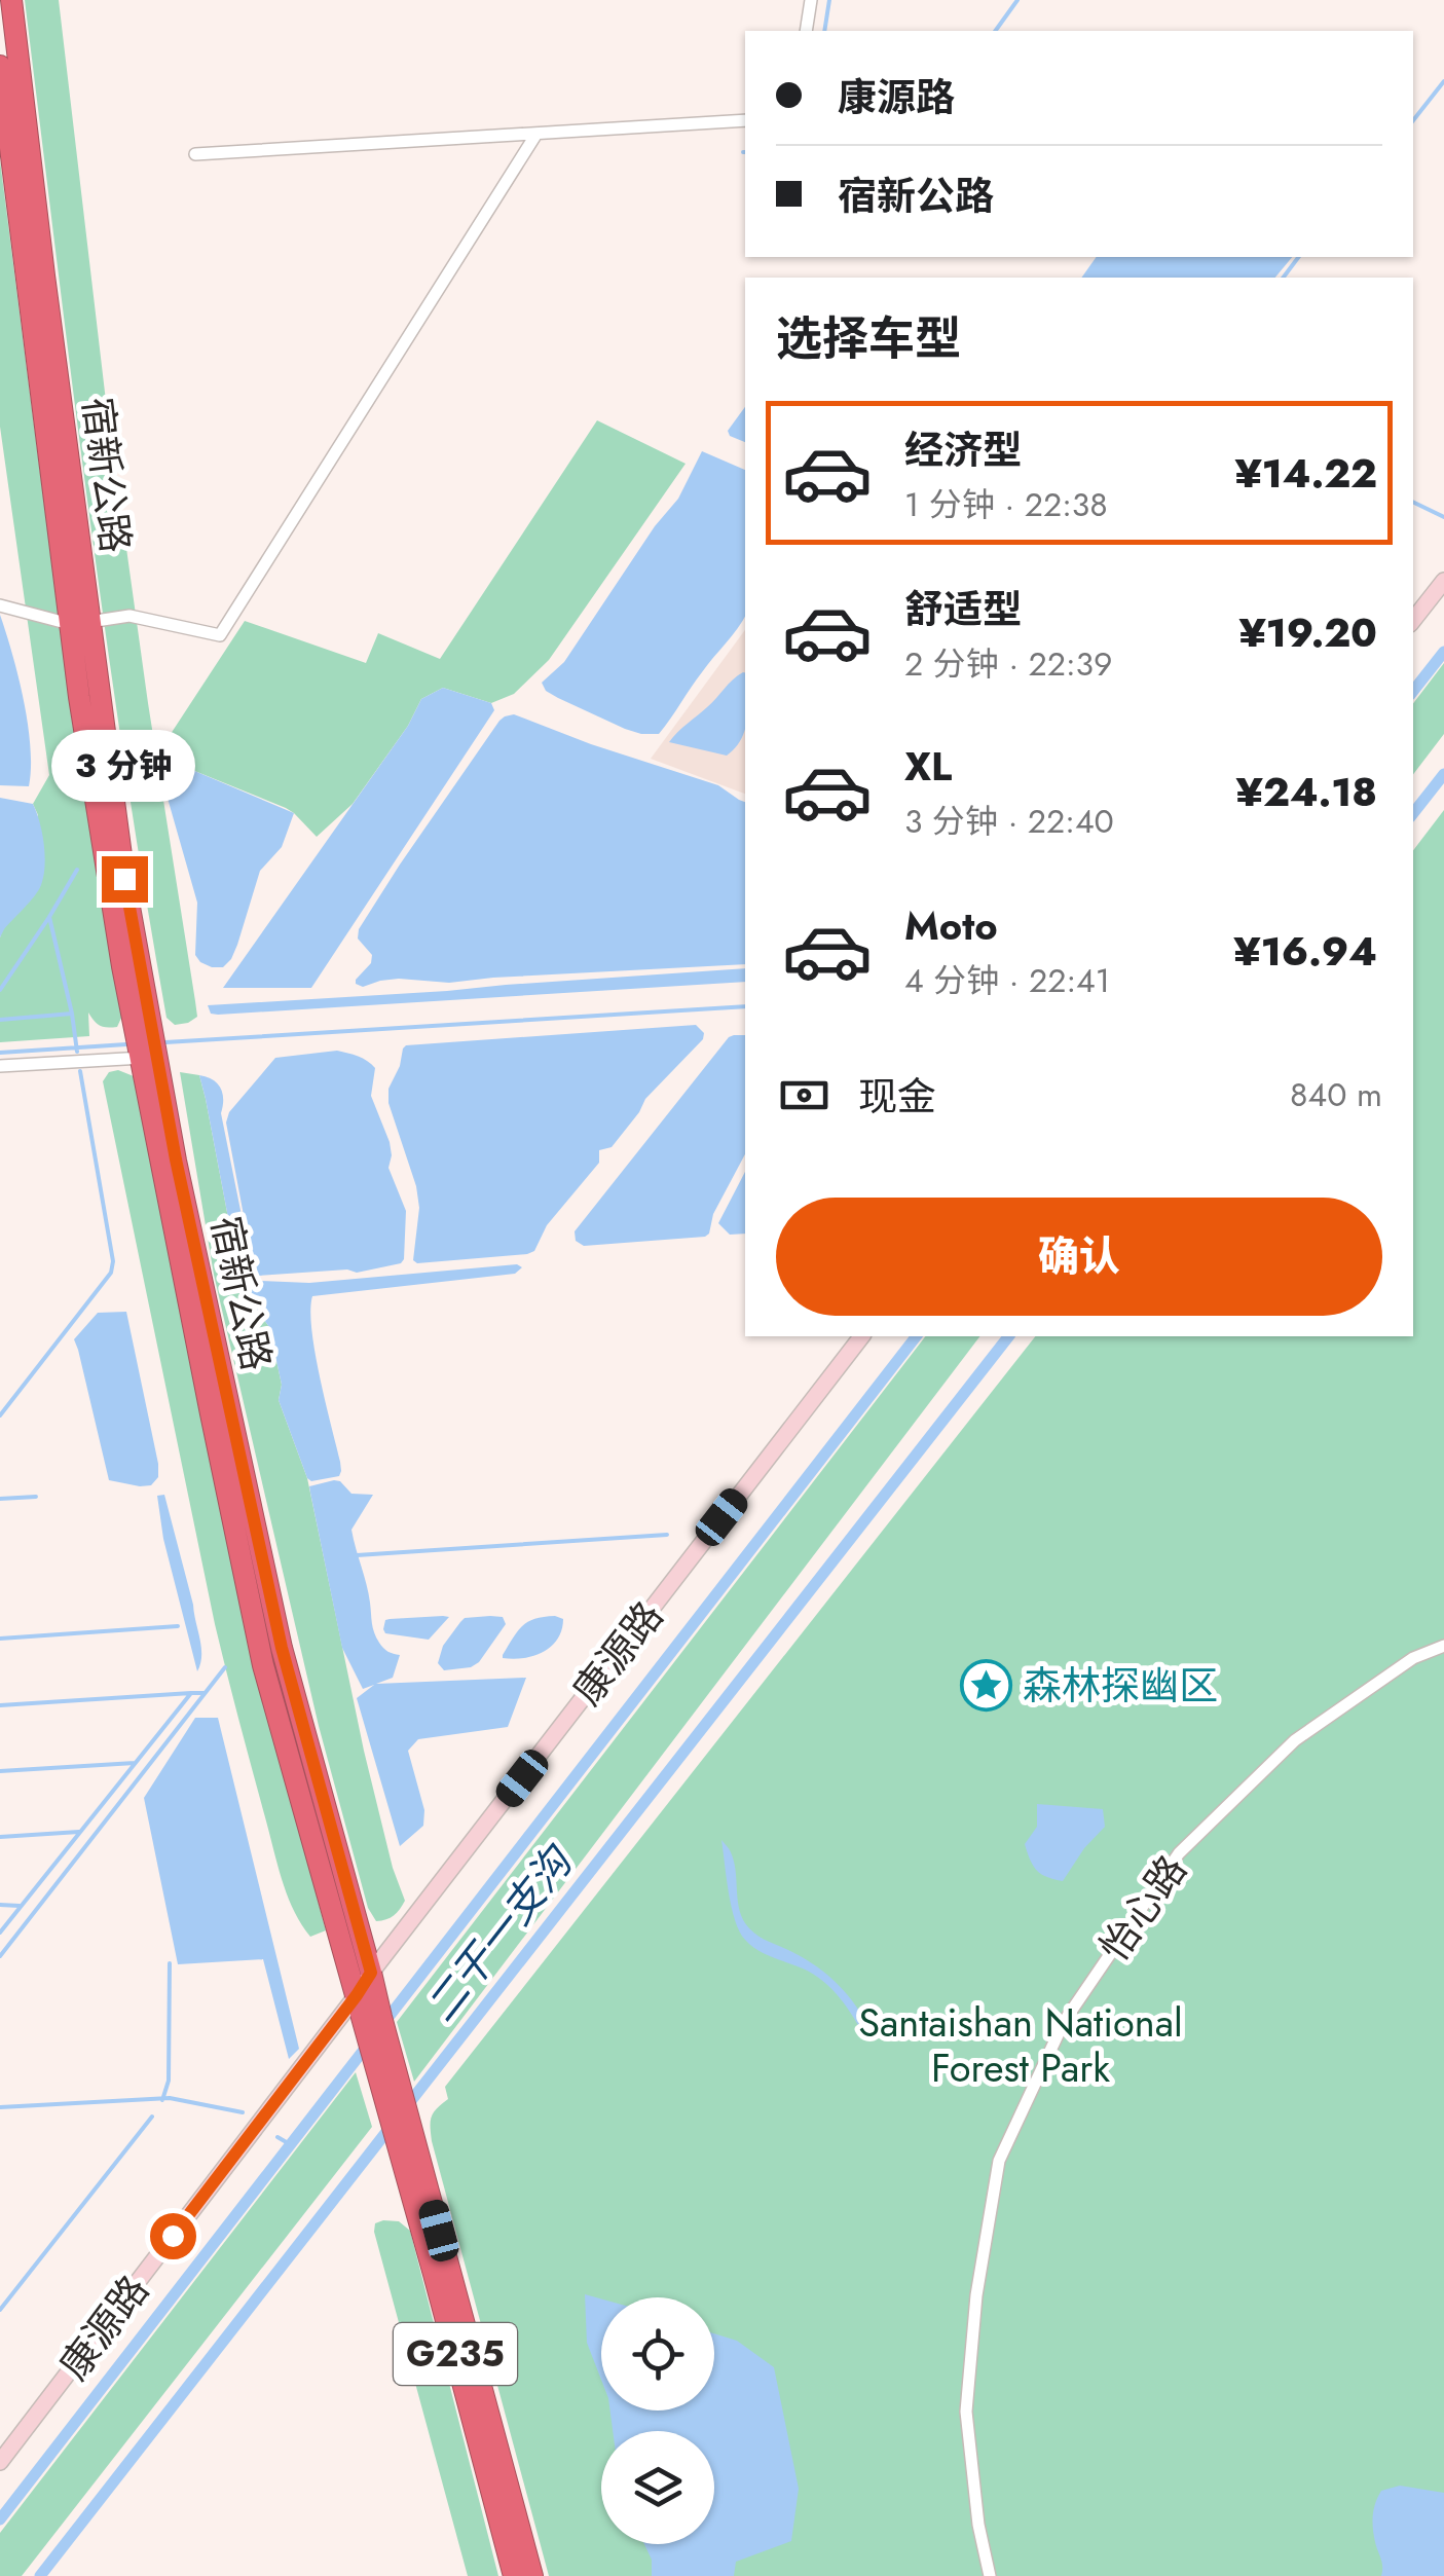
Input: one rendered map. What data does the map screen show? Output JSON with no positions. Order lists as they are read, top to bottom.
{
  "streets": {
    "highway": ["宿新公路", "G235"],
    "street": ["康源路", "怡心路"]
  },
  "crossings": [
    ["宿新公路", "康源路"]
  ],
  "water": ["二干一支沟"],
  "parks": ["Santaishan National Forest Park"],
  "places": {
    "place": ["森林探幽区"]
  },
  "page": {
    "banner": ["康源路", "宿新公路"],
    "heading": "选择车型",
    "list": [
      {
        "name": "经济型",
        "note": "1 分钟 · 22:38",
        "value": "¥14.22"
      },
      {
        "name": "舒适型",
        "note": "2 分钟 · 22:39",
        "value": "¥19.20"
      },
      {
        "name": "XL",
        "note": "3 分钟 · 22:40",
        "value": "¥24.18"
      },
      {
        "name": "Moto",
        "note": "4 分钟 · 22:41",
        "value": "¥16.94"
      }
    ],
    "bubble": "3 分钟",
    "pay": ["现金", "840 m"],
    "buttons": "确认"
  }
}
